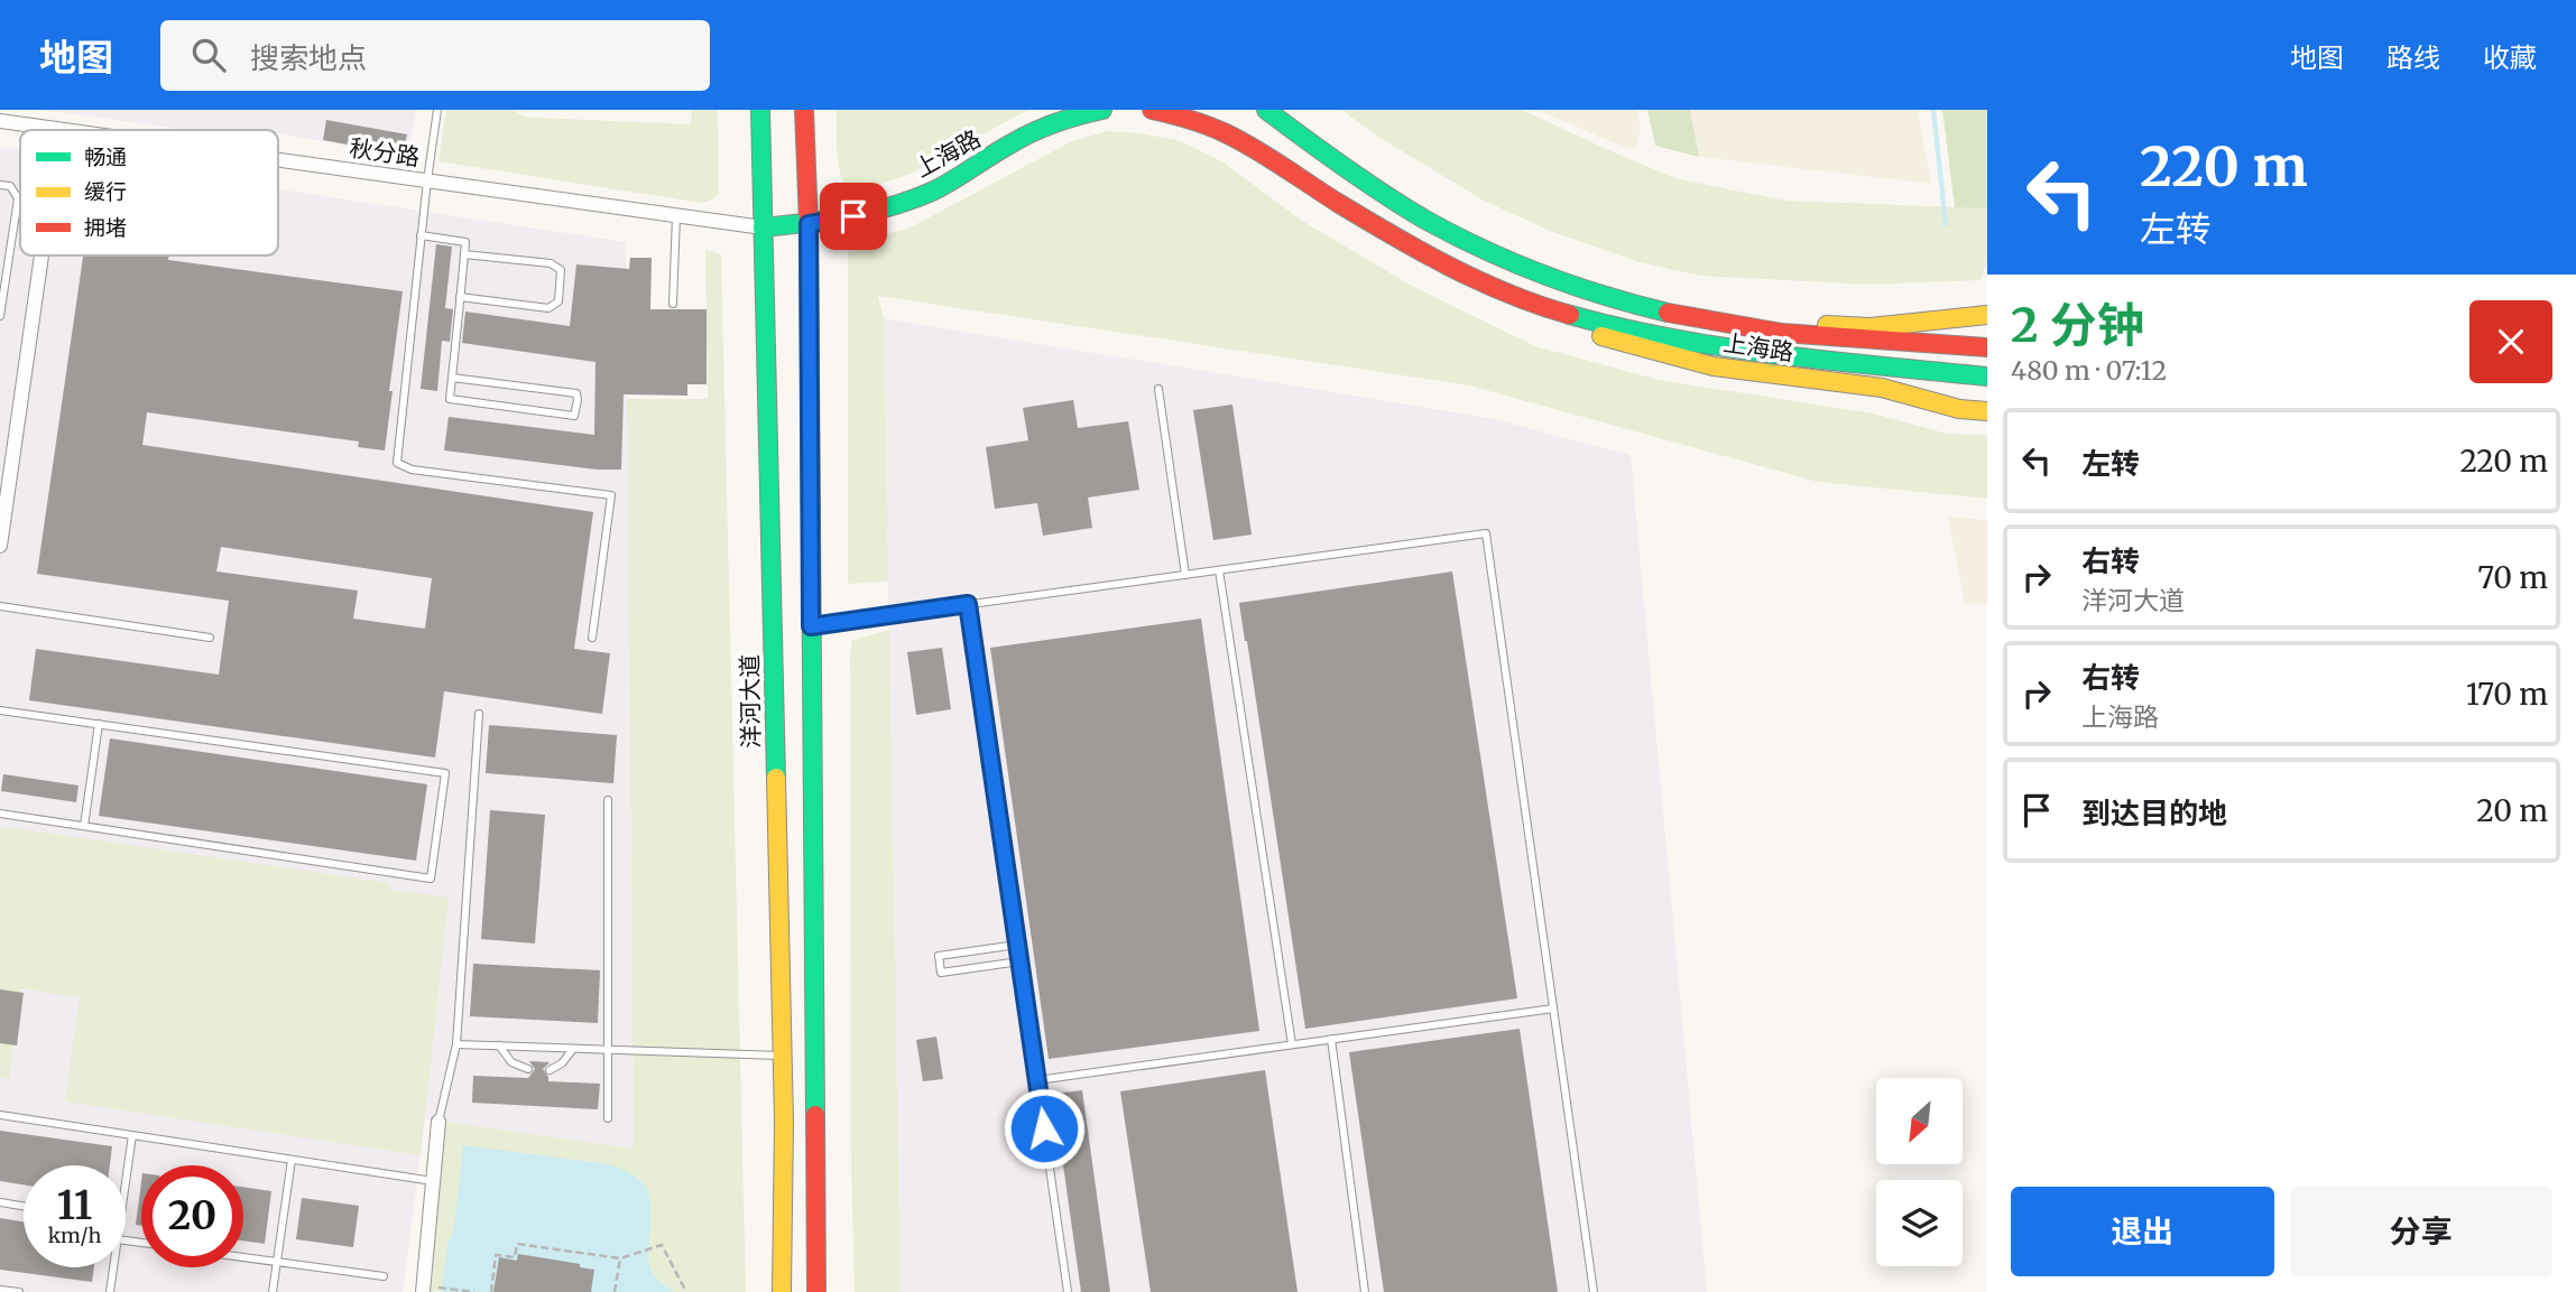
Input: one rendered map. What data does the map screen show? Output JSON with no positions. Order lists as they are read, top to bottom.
{
  "streets": {
    "main road": ["上海路", "洋河大道"],
    "street": ["秋分路"]
  },
  "crossings": [
    ["秋分路", "上海路"],
    ["秋分路", "洋河大道"],
    ["上海路", "洋河大道"]
  ],
  "legend": ["畅通", "缓行", "拥堵"],
  "north": "bottom left",
  "page": {
    "header": "地图",
    "search": "搜索地点",
    "nav": ["地图", "路线", "收藏"],
    "turn": ["220 m", "左转"],
    "heading": ["2 分钟", "480 m · 07:12"],
    "list": [
      {
        "name": "左转",
        "value": "220 m"
      },
      {
        "name": "右转",
        "note": "洋河大道",
        "value": "70 m"
      },
      {
        "name": "右转",
        "note": "上海路",
        "value": "170 m"
      },
      {
        "name": "到达目的地",
        "value": "20 m"
      }
    ],
    "speed": "11 km/h",
    "limit": "20",
    "buttons": ["退出", "分享"]
  }
}
